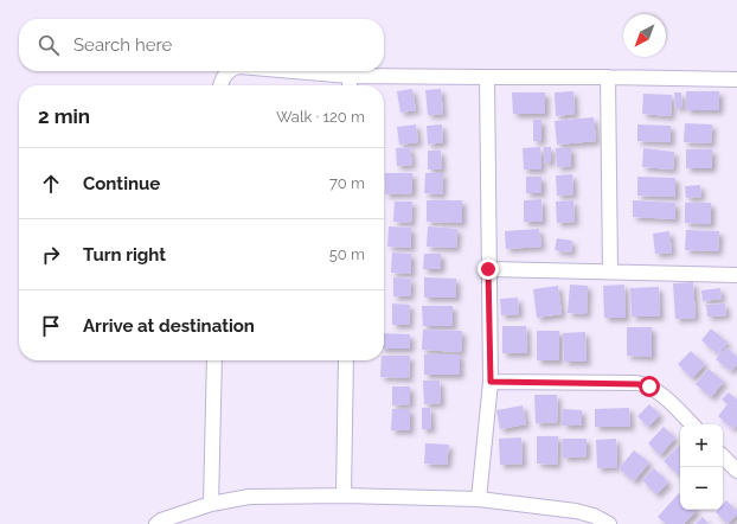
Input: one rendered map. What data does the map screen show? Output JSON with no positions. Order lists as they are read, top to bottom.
{
  "north": "bottom left",
  "page": {
    "search": "Search here",
    "heading": ["2 min", "Walk · 120 m"],
    "list": [
      ["Continue", "70 m"],
      ["Turn right", "50 m"],
      "Arrive at destination"
    ],
    "map_buttons": ["+", "−"]
  }
}
